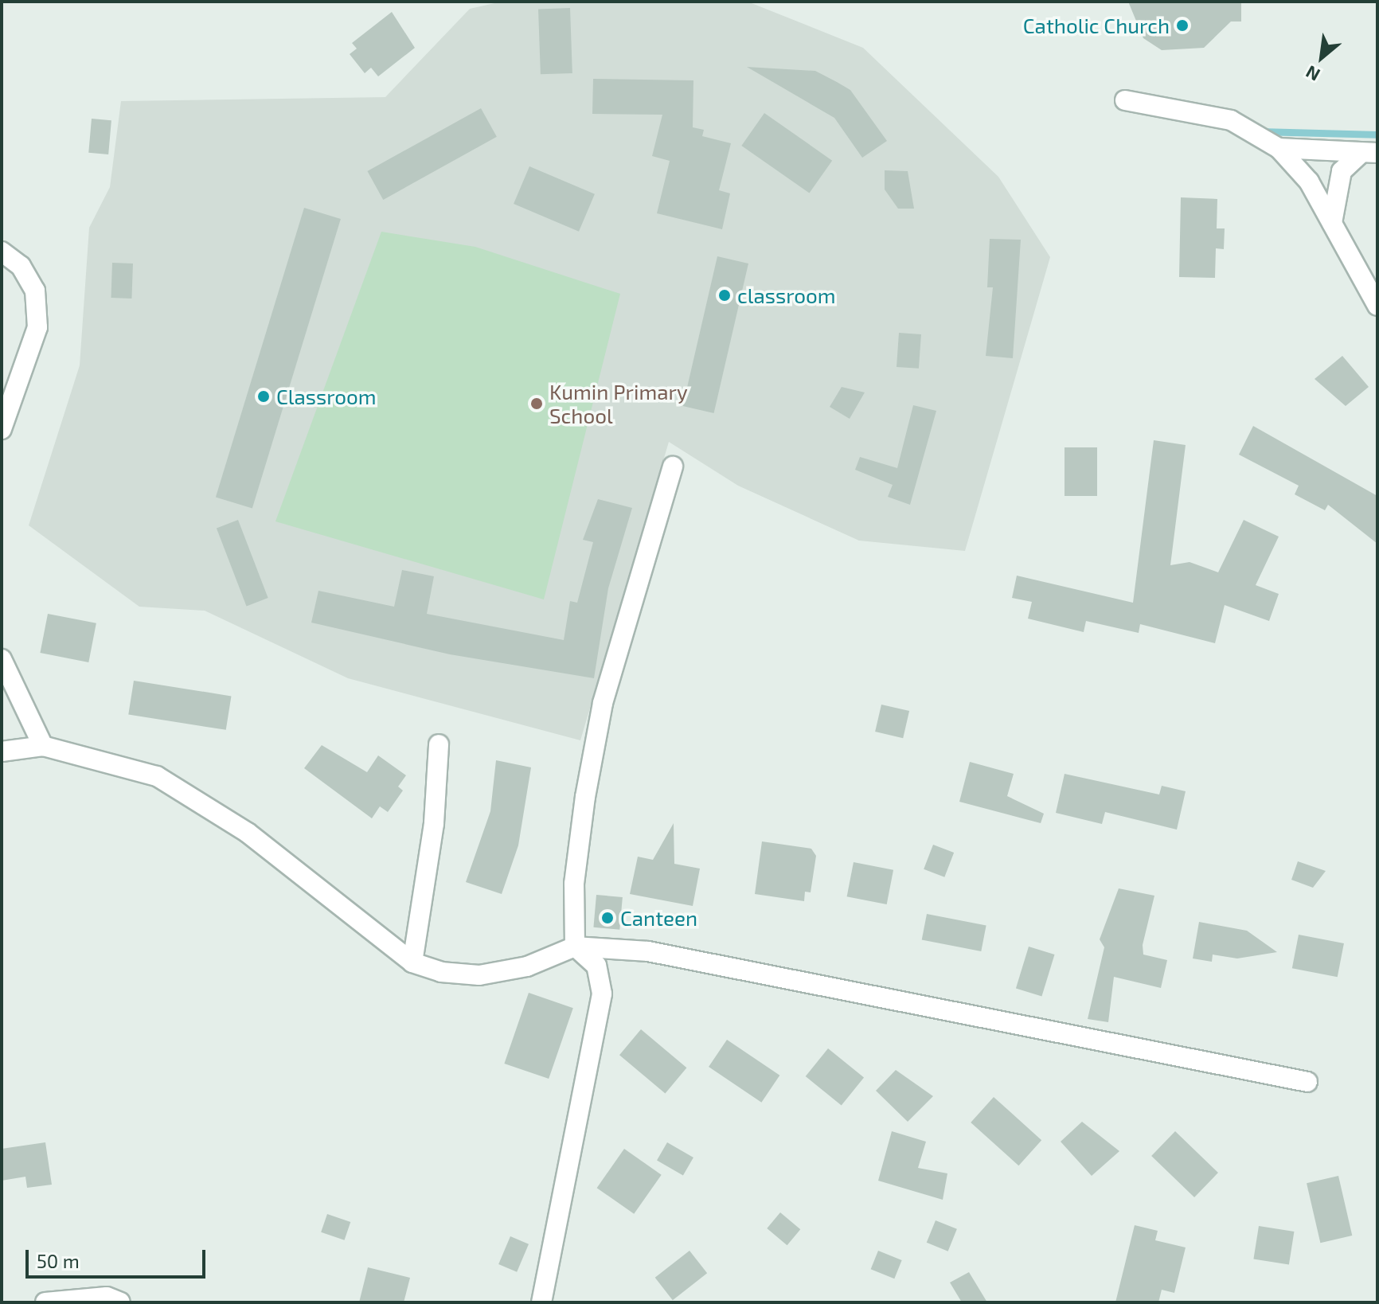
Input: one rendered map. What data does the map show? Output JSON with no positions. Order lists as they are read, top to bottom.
{
  "places": [
    "Catholic Church",
    "classroom",
    "Classroom",
    "Kumin Primary School",
    "Canteen"
  ],
  "scale_bar": "50 m",
  "north": "bottom left"
}
